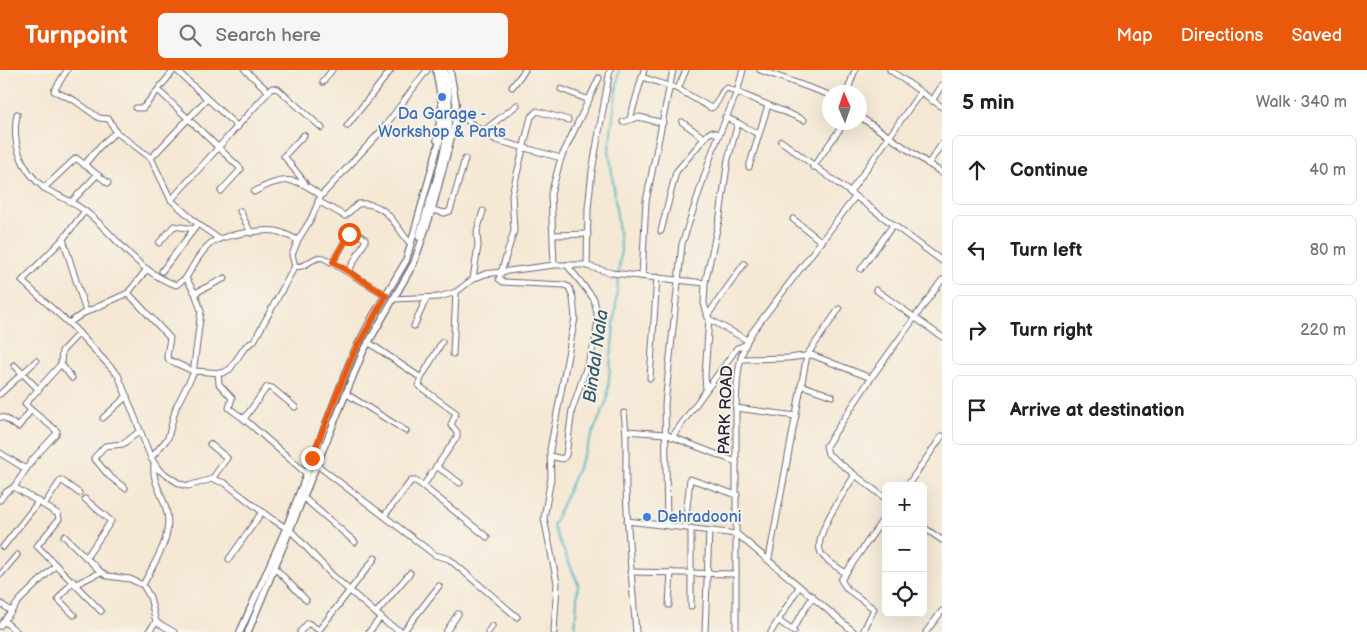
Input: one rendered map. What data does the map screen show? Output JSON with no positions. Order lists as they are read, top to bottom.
{
  "streets": {
    "street": ["PARK ROAD"]
  },
  "water": ["Bindal Nala"],
  "places": ["Da Garage - Workshop & Parts", "Dehradooni"],
  "north": "top",
  "page": {
    "header": "Turnpoint",
    "search": "Search here",
    "nav": ["Map", "Directions", "Saved"],
    "heading": ["5 min", "Walk · 340 m"],
    "list": [
      ["Continue", "40 m"],
      ["Turn left", "80 m"],
      ["Turn right", "220 m"],
      "Arrive at destination"
    ],
    "map_buttons": ["+", "−"]
  }
}
